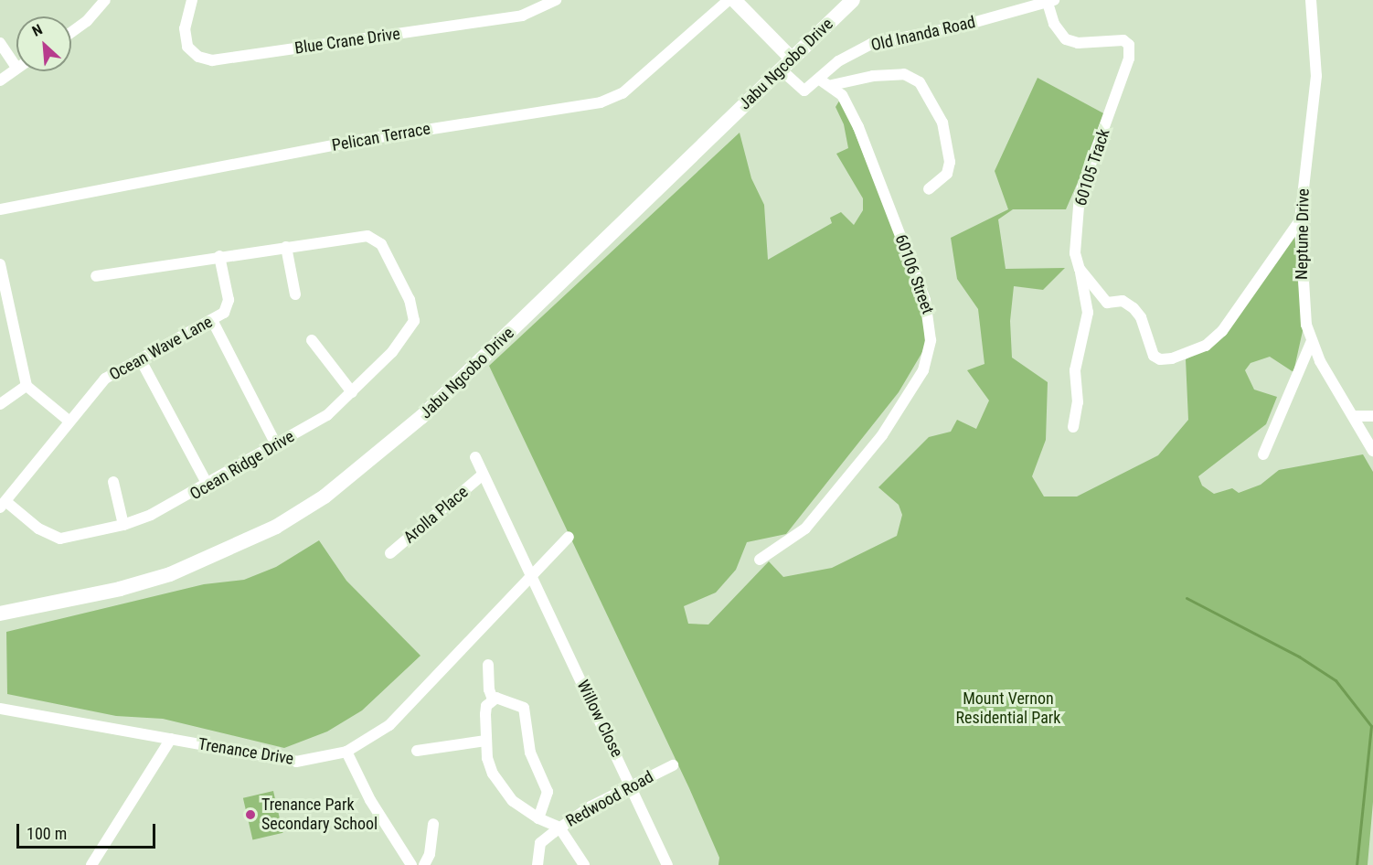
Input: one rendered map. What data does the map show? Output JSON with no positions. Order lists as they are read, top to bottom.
{
  "streets": {
    "main road": ["Jabu Ngcobo Drive"],
    "street": [
      "Old Inanda Road",
      "Blue Crane Drive",
      "Pelican Terrace",
      "60105 Track",
      "Neptune Drive",
      "60106 Street",
      "Ocean Wave Lane",
      "Ocean Ridge Drive",
      "Arolla Place",
      "Willow Close",
      "Trenance Drive",
      "Redwood Road"
    ]
  },
  "crossings": [
    ["Old Inanda Road", "60105 Track"],
    ["Old Inanda Road", "60106 Street"],
    ["60105 Track", "Neptune Drive"],
    ["Ocean Wave Lane", "Ocean Ridge Drive"],
    ["Arolla Place", "Willow Close"],
    ["Arolla Place", "Trenance Drive"],
    ["Willow Close", "Trenance Drive"],
    ["Willow Close", "Redwood Road"]
  ],
  "parks": ["Mount Vernon Residential Park"],
  "places": ["Trenance Park Secondary School"],
  "scale_bar": "100 m",
  "north": "top left"
}
